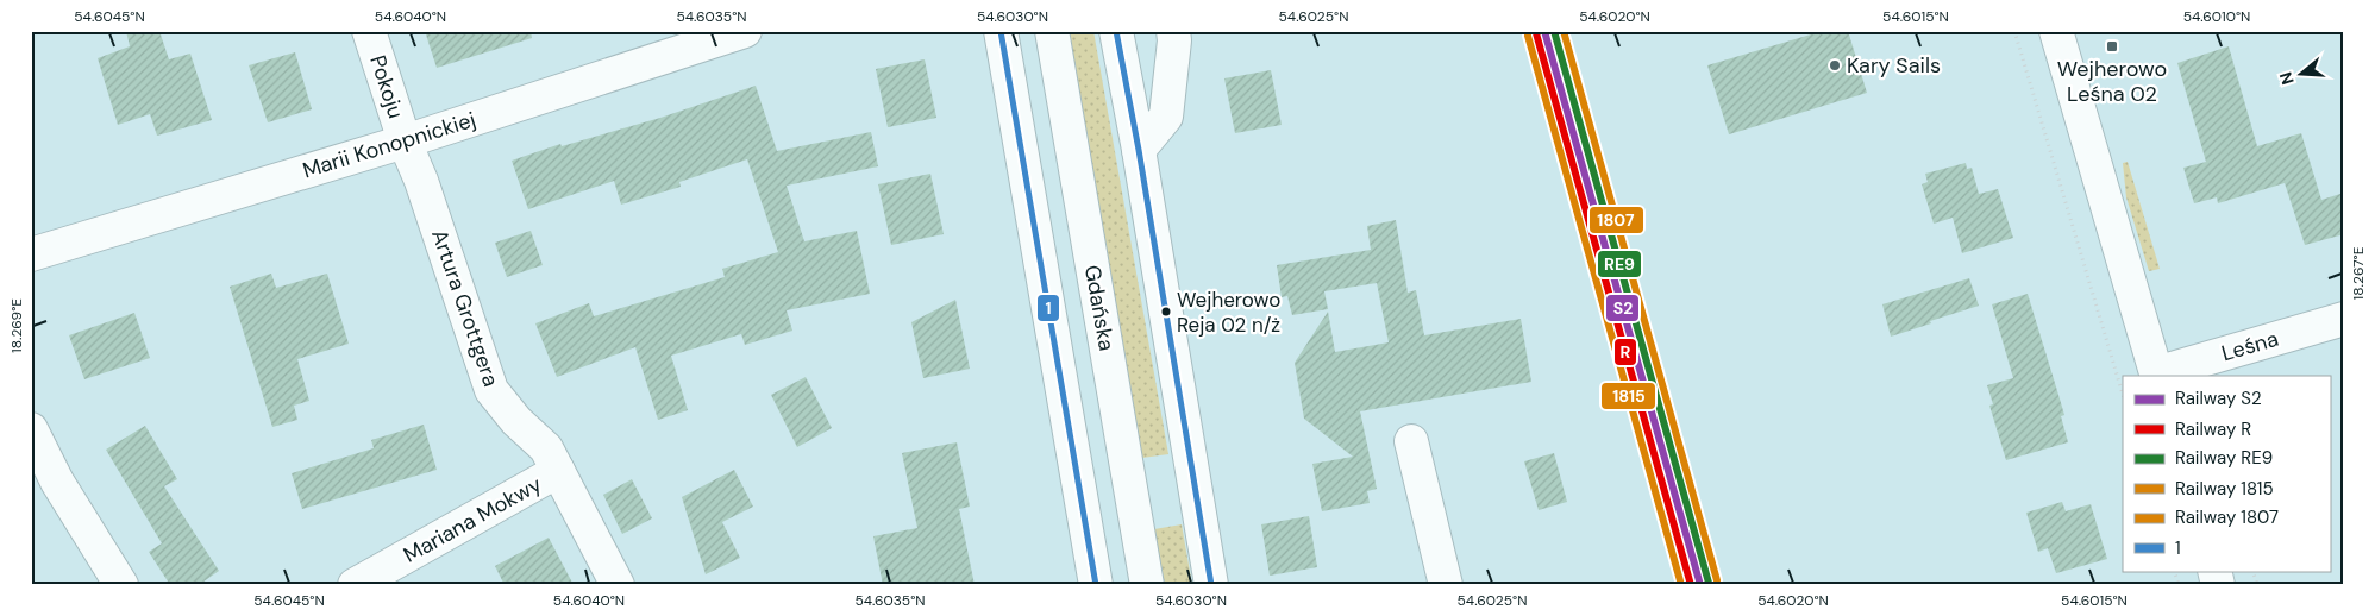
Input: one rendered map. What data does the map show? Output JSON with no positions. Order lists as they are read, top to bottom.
{
  "streets": {
    "street": [
      "Pokoju",
      "Marii Konopnickiej",
      "Artura Grottgera",
      "Gdańska",
      "Leśna",
      "Mariana Mokwy"
    ]
  },
  "crossings": [
    ["Pokoju", "Marii Konopnickiej"],
    ["Pokoju", "Artura Grottgera"],
    ["Marii Konopnickiej", "Artura Grottgera"],
    ["Artura Grottgera", "Mariana Mokwy"]
  ],
  "places": {
    "transit": ["Wejherowo Leśna 02"],
    "other": ["Kary Sails", "Wejherowo Reja 02 n/ż"]
  },
  "lines": [
    "rail line S2",
    "rail line RE9",
    "rail line 1807",
    "transit line 1",
    "rail line R",
    "rail line 1815"
  ],
  "legend": [
    "Railway S2",
    "Railway R",
    "Railway RE9",
    "Railway 1815",
    "Railway 1807",
    "1"
  ],
  "north": "left",
  "coordinates": [
    "54.6045°N",
    "54.6040°N",
    "54.6035°N",
    "54.6030°N",
    "54.6025°N",
    "54.6020°N",
    "54.6015°N",
    "54.6010°N",
    "18.267°E",
    "18.269°E"
  ]
}
